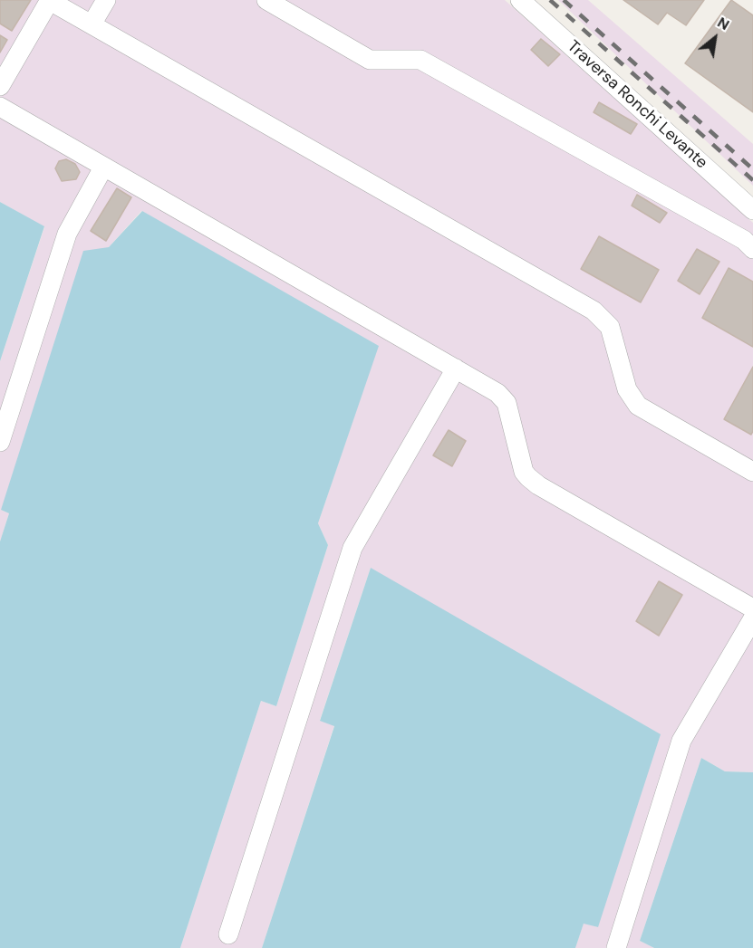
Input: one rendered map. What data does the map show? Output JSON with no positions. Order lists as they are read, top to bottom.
{
  "streets": {
    "street": ["Traversa Ronchi Levante"]
  },
  "north": "top right"
}
